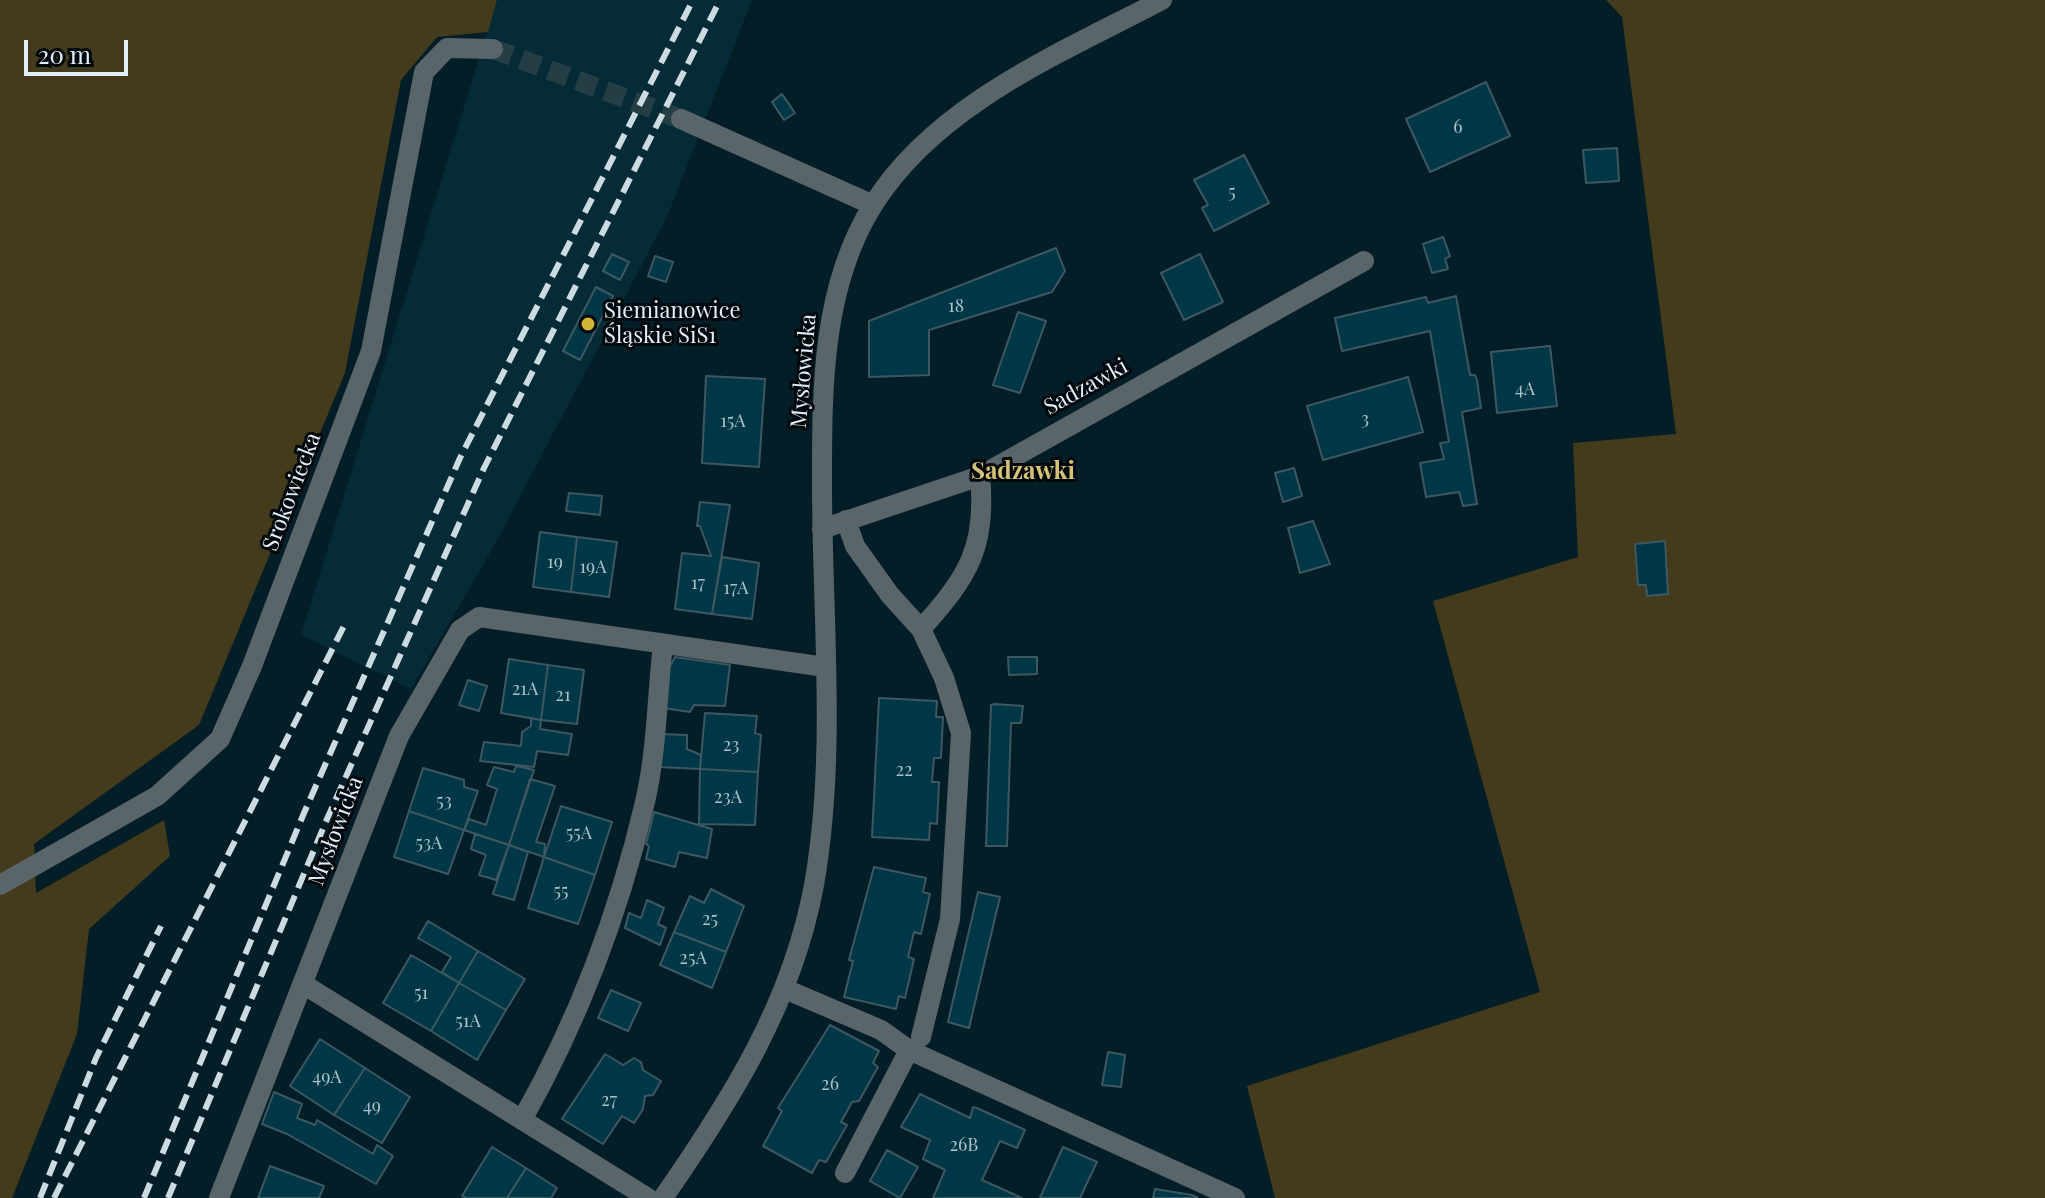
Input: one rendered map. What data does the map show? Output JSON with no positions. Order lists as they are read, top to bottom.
{
  "streets": {
    "street": ["Mysłowicka", "Sadzawki", "Srokowiecka"]
  },
  "crossings": [
    ["Mysłowicka", "Sadzawki"]
  ],
  "districts": ["Sadzawki"],
  "places": ["Siemianowice Śląskie SiS1"],
  "house_numbers": [
    "6",
    "5",
    "18",
    "4A",
    "3",
    "15A",
    "19",
    "19A",
    "17",
    "17A",
    "21A",
    "21",
    "23",
    "22",
    "23A",
    "53",
    "55A",
    "53A",
    "55",
    "25",
    "25A",
    "51",
    "51A",
    "49A",
    "26",
    "27",
    "49",
    "26B"
  ],
  "scale_bar": "20 m"
}
